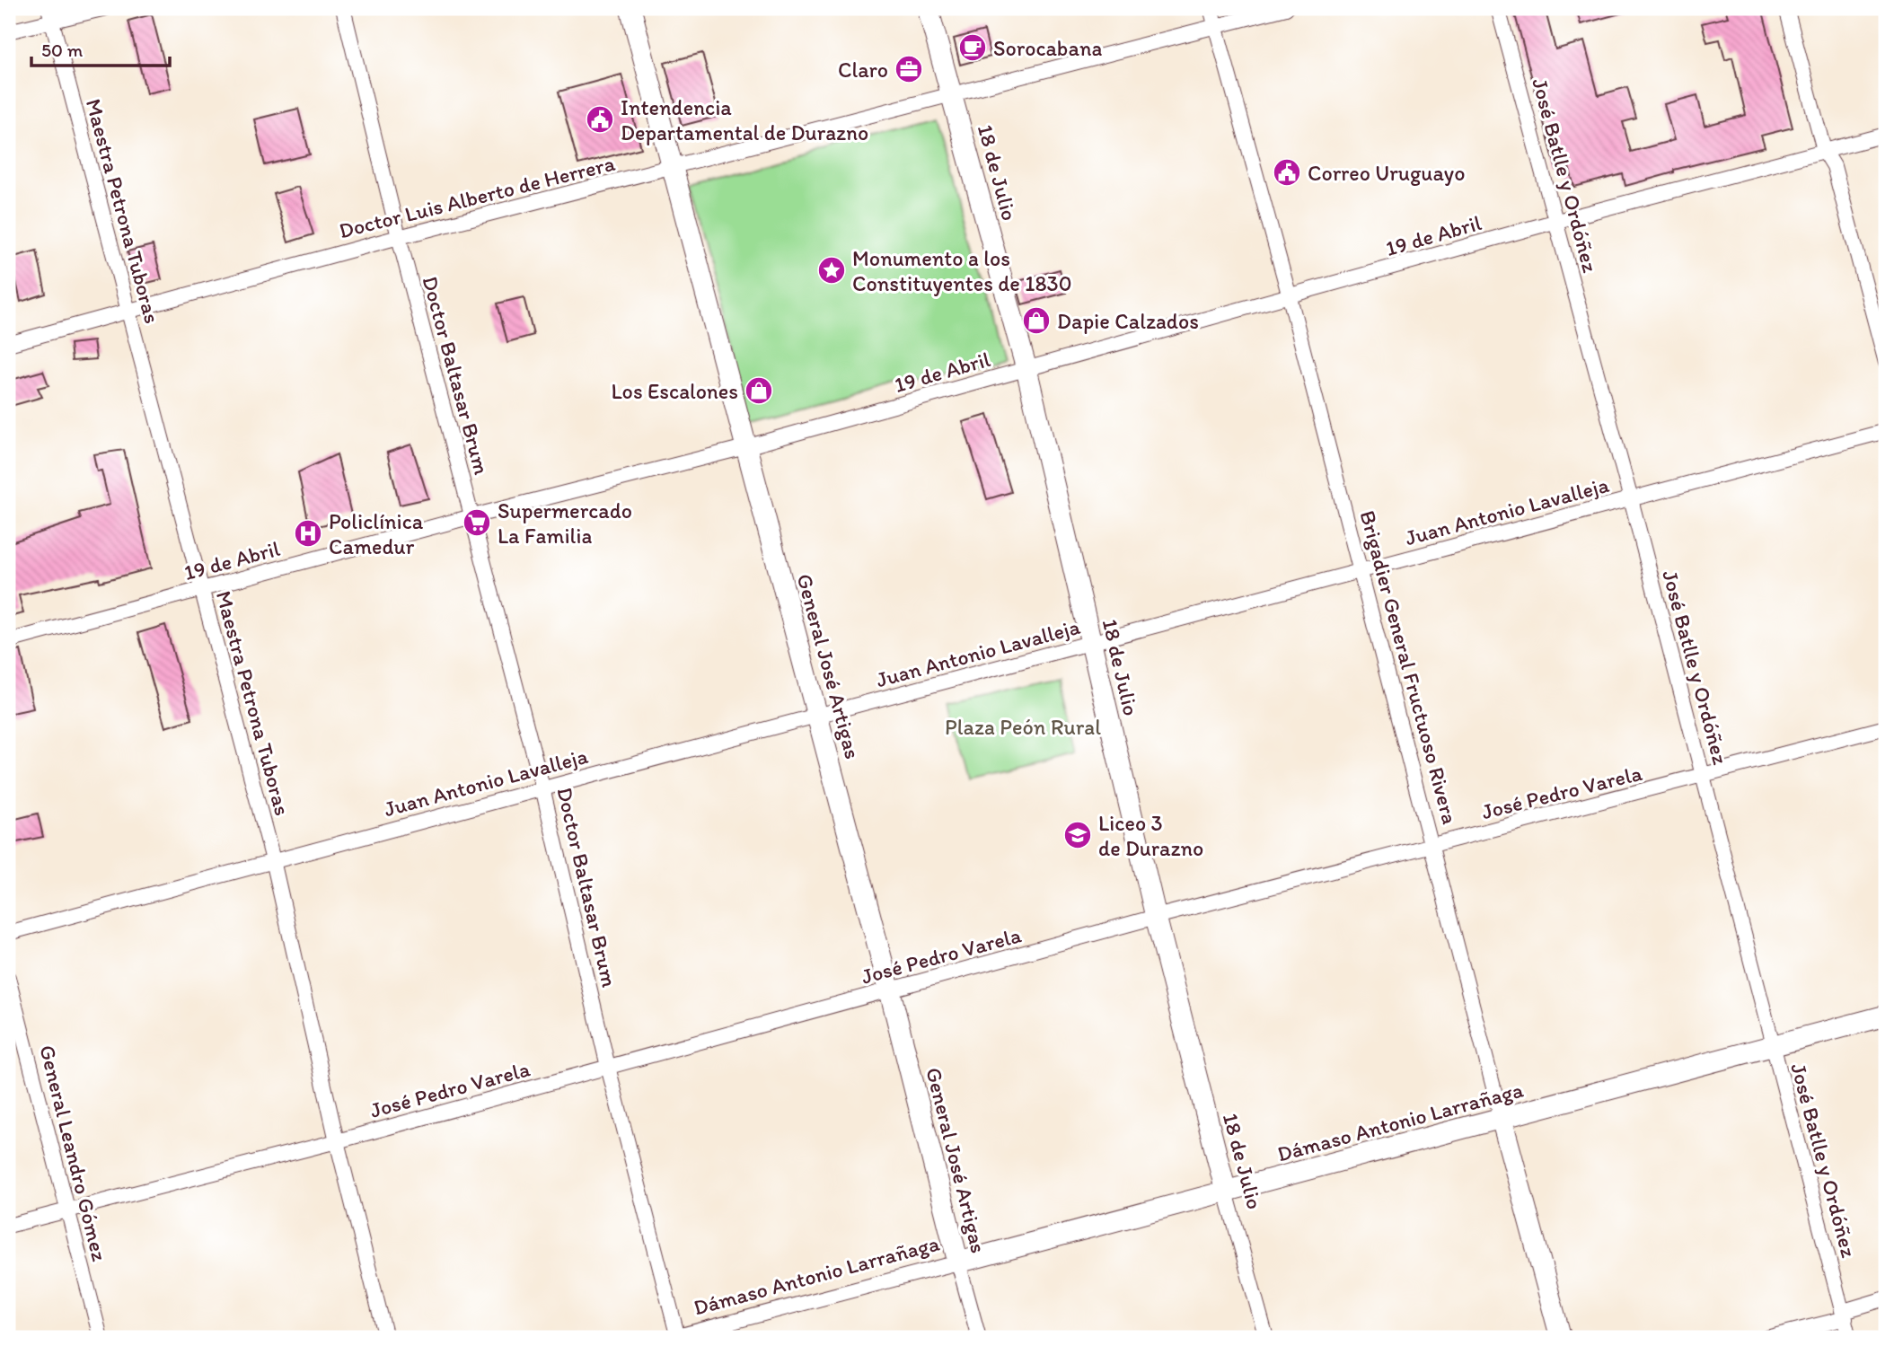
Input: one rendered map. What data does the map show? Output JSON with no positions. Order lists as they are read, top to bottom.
{
  "streets": {
    "street": [
      "18 de Julio",
      "José Batlle y Ordóñez",
      "Doctor Luis Alberto de Herrera",
      "Maestra Petrona Tuboras",
      "19 de Abril",
      "Doctor Baltasar Brum",
      "Juan Antonio Lavalleja",
      "General José Artigas",
      "Brigadier General Fructuoso Rivera",
      "José Pedro Varela",
      "Dámaso Antonio Larrañaga",
      "General Leandro Gómez"
    ]
  },
  "crossings": [
    ["18 de Julio", "Doctor Luis Alberto de Herrera"],
    ["18 de Julio", "19 de Abril"],
    ["18 de Julio", "Juan Antonio Lavalleja"],
    ["18 de Julio", "José Pedro Varela"],
    ["18 de Julio", "Dámaso Antonio Larrañaga"],
    ["José Batlle y Ordóñez", "19 de Abril"],
    ["José Batlle y Ordóñez", "Juan Antonio Lavalleja"],
    ["José Batlle y Ordóñez", "José Pedro Varela"],
    ["José Batlle y Ordóñez", "Dámaso Antonio Larrañaga"],
    ["Doctor Luis Alberto de Herrera", "Maestra Petrona Tuboras"],
    ["Doctor Luis Alberto de Herrera", "Doctor Baltasar Brum"],
    ["Doctor Luis Alberto de Herrera", "General José Artigas"],
    ["Doctor Luis Alberto de Herrera", "Brigadier General Fructuoso Rivera"],
    ["Maestra Petrona Tuboras", "19 de Abril"],
    ["Maestra Petrona Tuboras", "Juan Antonio Lavalleja"],
    ["Maestra Petrona Tuboras", "José Pedro Varela"],
    ["19 de Abril", "Doctor Baltasar Brum"],
    ["19 de Abril", "General José Artigas"],
    ["19 de Abril", "Brigadier General Fructuoso Rivera"],
    ["Doctor Baltasar Brum", "Juan Antonio Lavalleja"],
    ["Doctor Baltasar Brum", "José Pedro Varela"],
    ["Doctor Baltasar Brum", "Dámaso Antonio Larrañaga"],
    ["Juan Antonio Lavalleja", "General José Artigas"],
    ["Juan Antonio Lavalleja", "Brigadier General Fructuoso Rivera"],
    ["General José Artigas", "José Pedro Varela"],
    ["General José Artigas", "Dámaso Antonio Larrañaga"],
    ["Brigadier General Fructuoso Rivera", "José Pedro Varela"],
    ["Brigadier General Fructuoso Rivera", "Dámaso Antonio Larrañaga"],
    ["José Pedro Varela", "General Leandro Gómez"]
  ],
  "parks": ["Plaza Peón Rural"],
  "places": {
    "cafe": ["Sorocabana"],
    "office": ["Claro"],
    "public building": ["Intendencia Departamental de Durazno", "Correo Uruguayo"],
    "place": ["Monumento a los Constituyentes de 1830"],
    "shop": ["Dapie Calzados", "Los Escalones"],
    "supermarket": ["Supermercado La Familia"],
    "hospital": ["Policlínica Camedur"],
    "school or university": ["Liceo 3 de Durazno"]
  },
  "scale_bar": "50 m"
}
